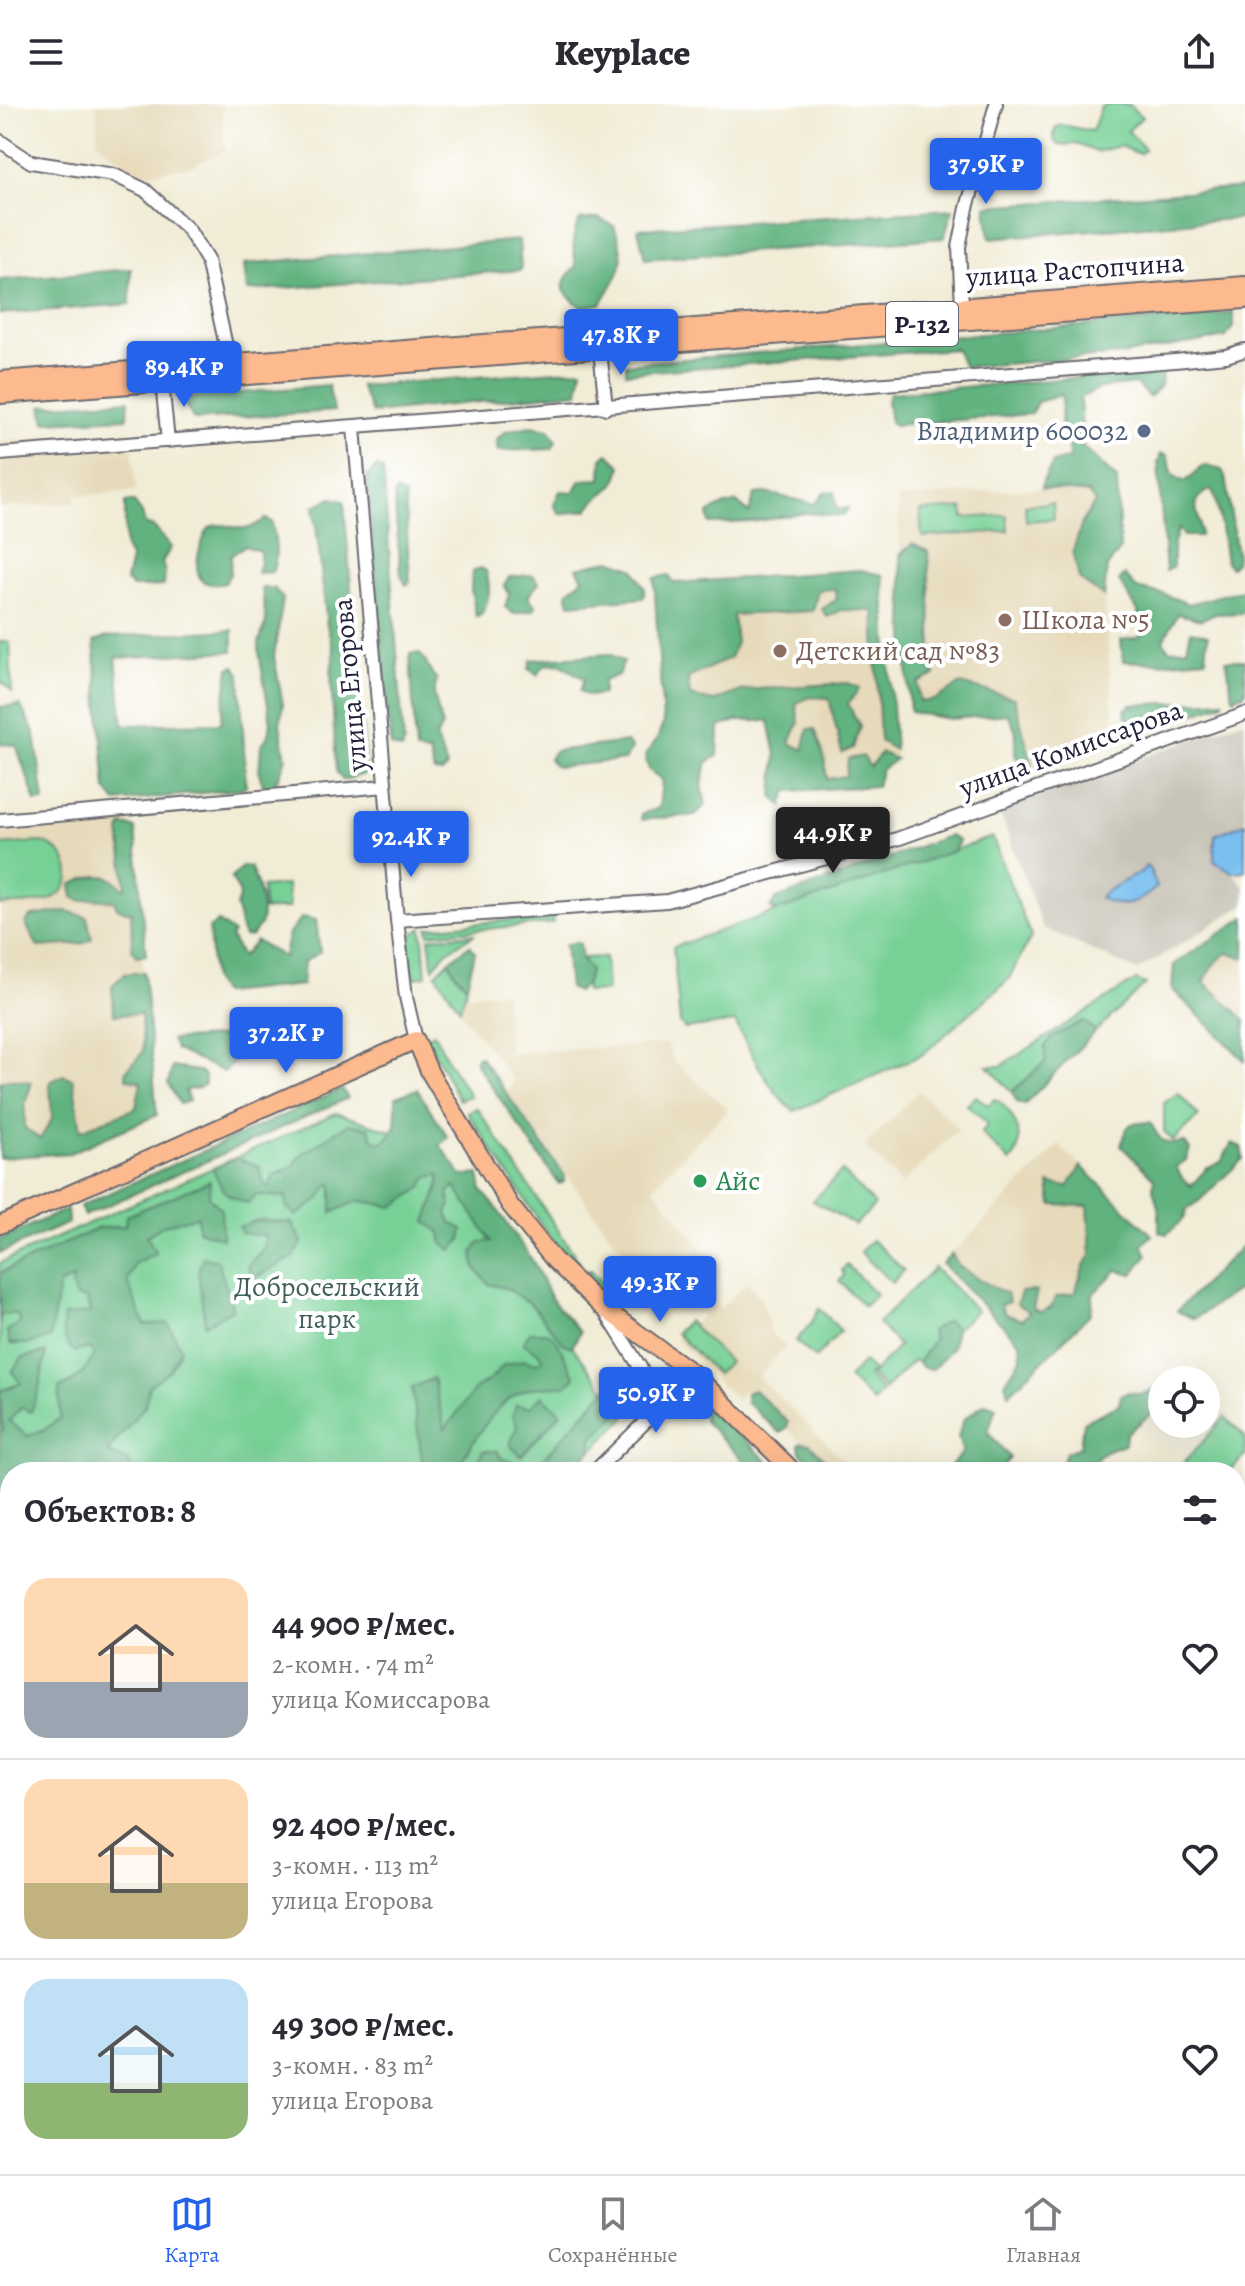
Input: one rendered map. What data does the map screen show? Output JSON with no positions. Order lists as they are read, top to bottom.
{
  "streets": {
    "highway": ["улица Растопчина", "Р-132"],
    "main road": ["улица Егорова"],
    "street": ["улица Комиссарова"]
  },
  "crossings": [
    ["улица Егорова", "улица Комиссарова"]
  ],
  "parks": ["Добросельский парк"],
  "places": [
    "Владимир 600032",
    "Школа №5",
    "Детский сад №83",
    "Айс"
  ],
  "page": {
    "header": "Keyplace",
    "price": [
      "37.9K ₽",
      "47.8K ₽",
      "89.4K ₽",
      "44.9K ₽",
      "92.4K ₽",
      "37.2K ₽",
      "49.3K ₽",
      "50.9K ₽"
    ],
    "heading": "Объектов: 8",
    "list": [
      {
        "name": "44 900 ₽/мес.",
        "note": "2-комн. · 74 m² · улица Комиссарова"
      },
      {
        "name": "92 400 ₽/мес.",
        "note": "3-комн. · 113 m² · улица Егорова"
      },
      {
        "name": "49 300 ₽/мес.",
        "note": "3-комн. · 83 m² · улица Егорова"
      }
    ],
    "tabs": ["Карта", "Сохранённые", "Главная"]
  }
}
